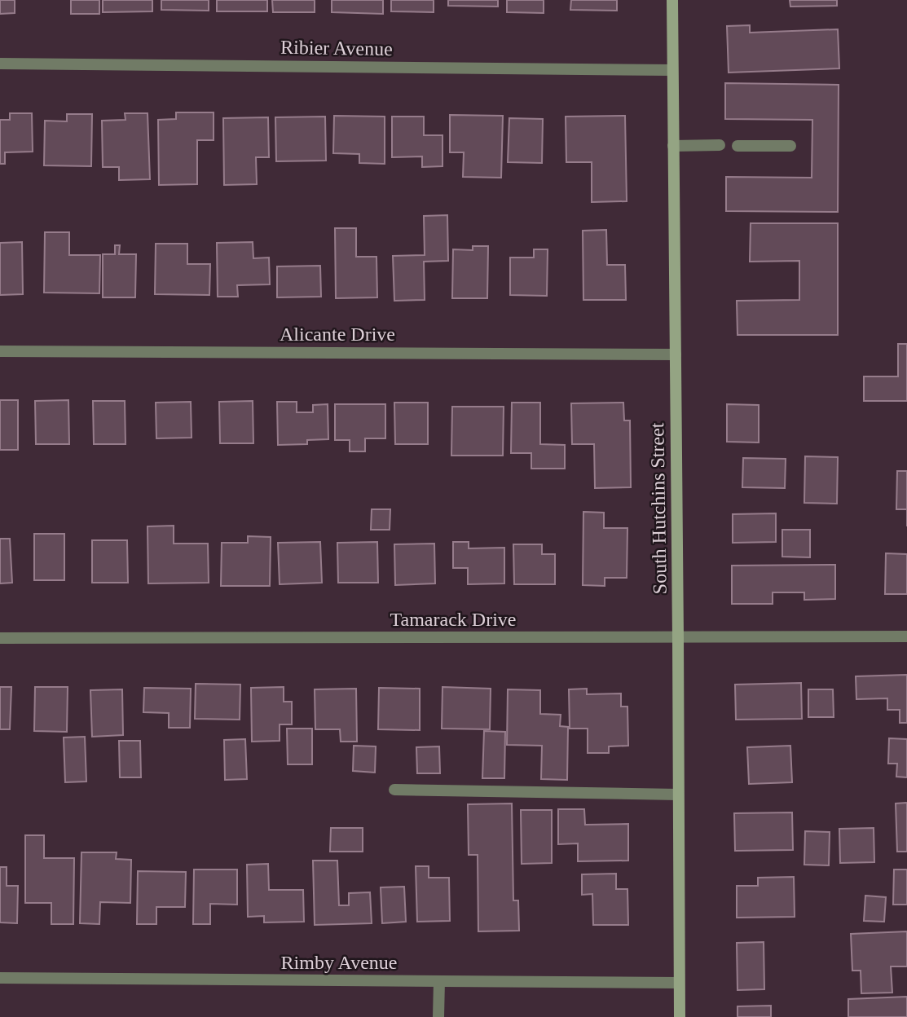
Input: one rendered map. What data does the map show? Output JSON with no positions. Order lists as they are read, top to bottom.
{
  "streets": {
    "main road": ["South Hutchins Street"],
    "street": [
      "Ribier Avenue",
      "Alicante Drive",
      "Tamarack Drive",
      "Rimby Avenue"
    ]
  },
  "crossings": [
    ["Ribier Avenue", "South Hutchins Street"],
    ["Alicante Drive", "South Hutchins Street"],
    ["South Hutchins Street", "Tamarack Drive"],
    ["South Hutchins Street", "Rimby Avenue"]
  ]
}
